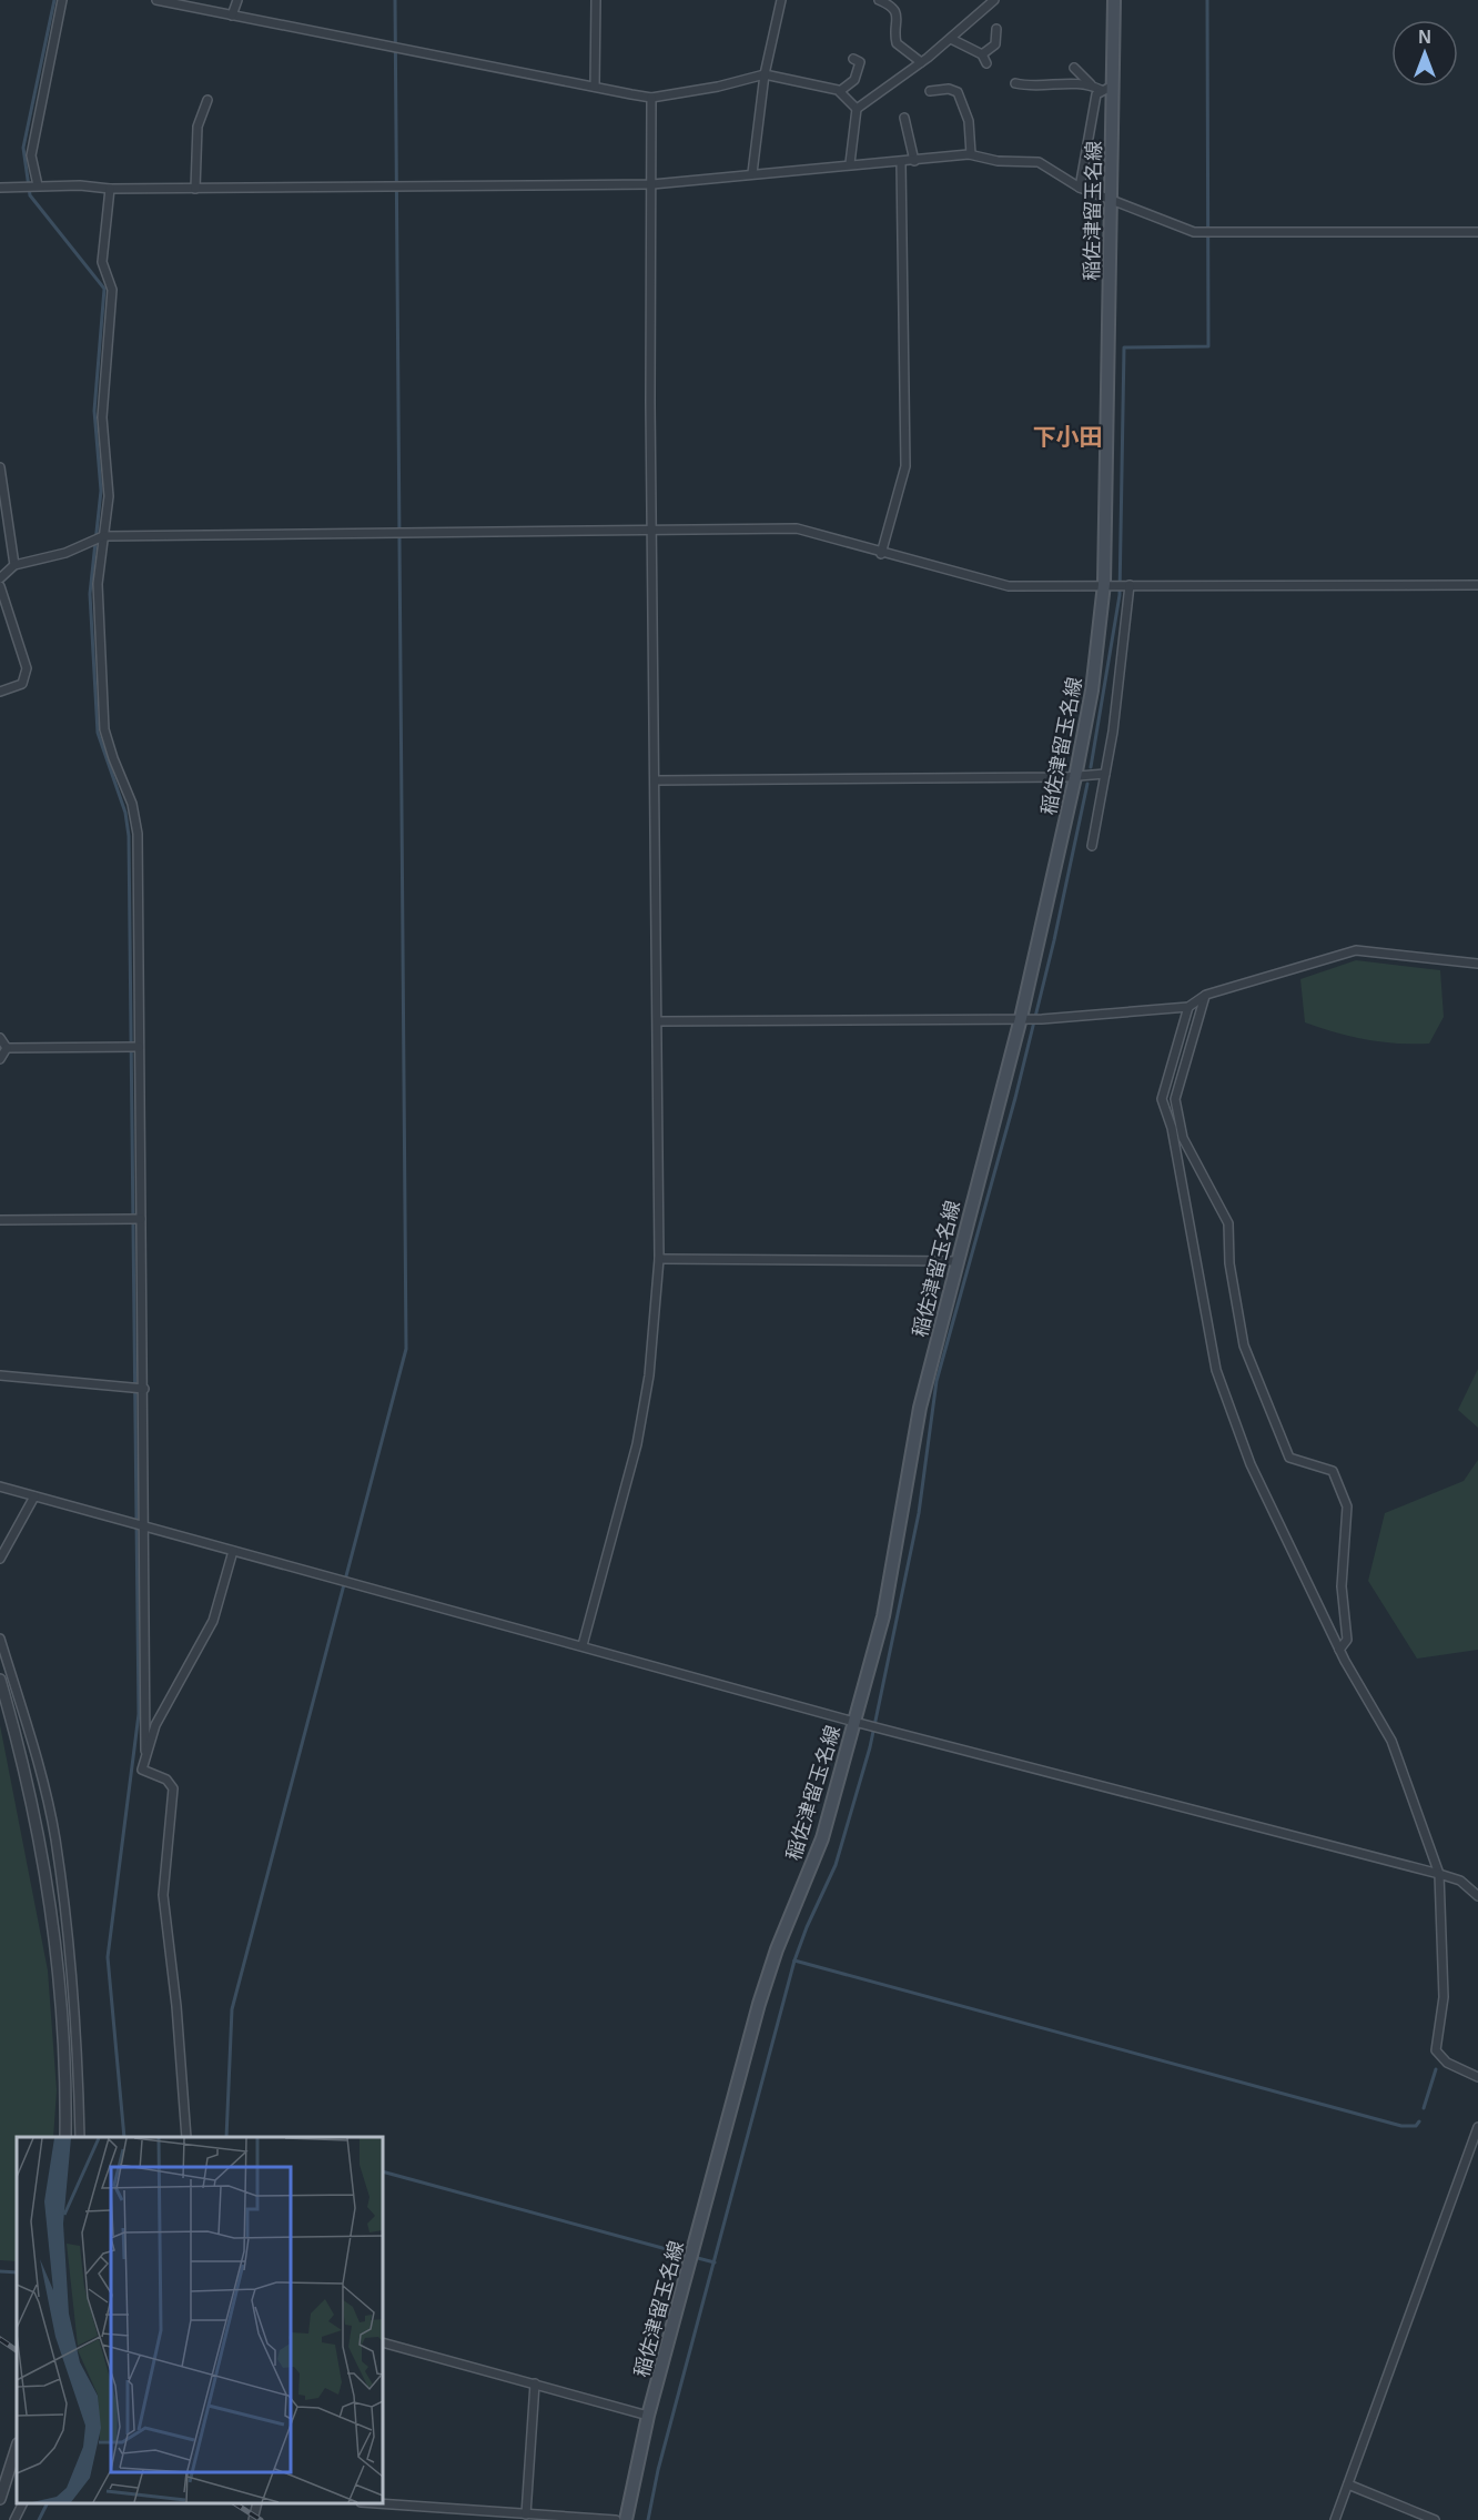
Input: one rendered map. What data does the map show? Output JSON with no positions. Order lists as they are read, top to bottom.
{
  "streets": {
    "main road": ["稲佐津留玉名線"]
  },
  "districts": ["下小田"],
  "north": "top"
}
